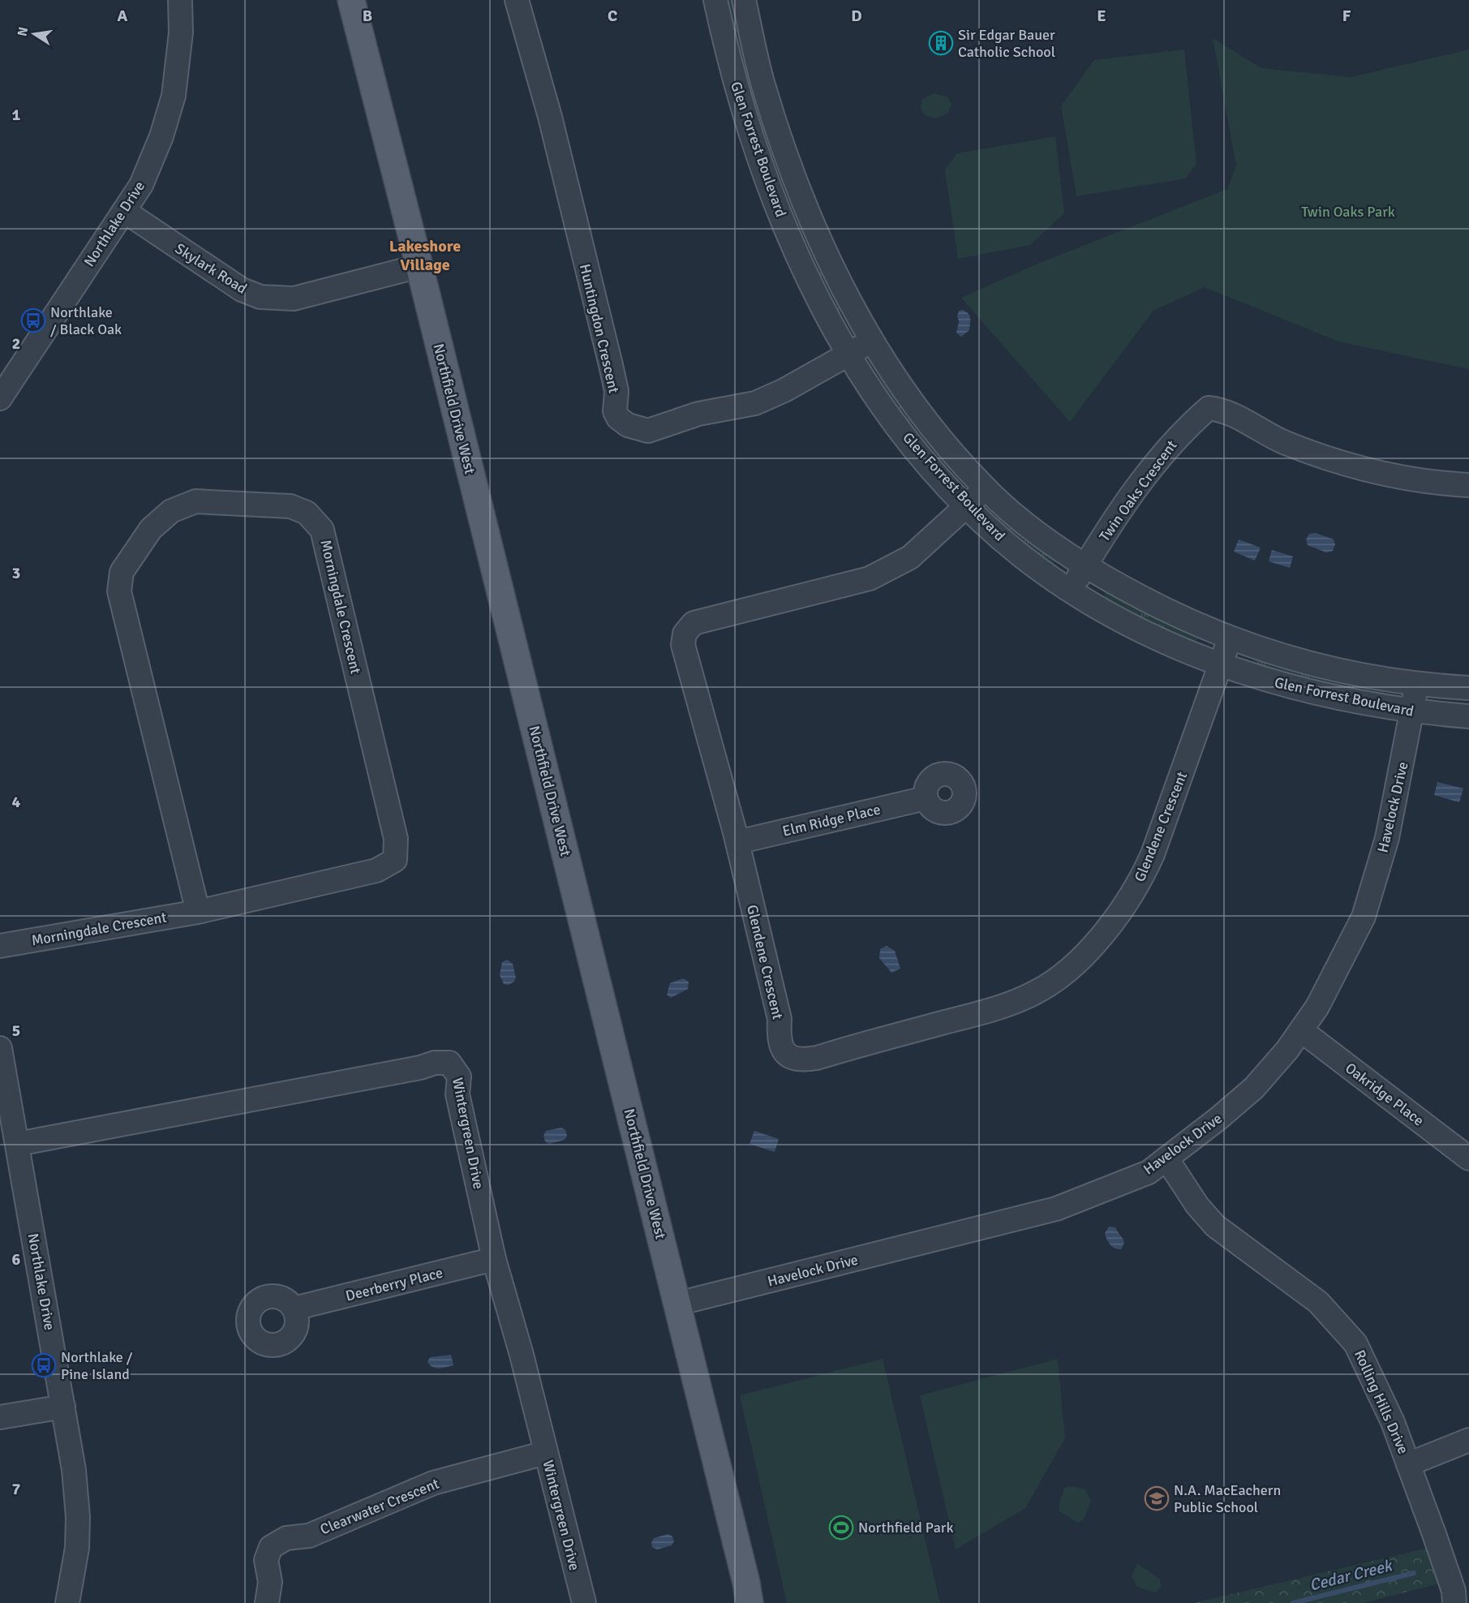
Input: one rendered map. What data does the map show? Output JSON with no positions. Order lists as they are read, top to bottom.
{
  "streets": {
    "main road": ["Northfield Drive West"],
    "street": [
      "Glen Forrest Boulevard",
      "Northlake Drive",
      "Skylark Road",
      "Huntingdon Crescent",
      "Twin Oaks Crescent",
      "Morningdale Crescent",
      "Havelock Drive",
      "Elm Ridge Place",
      "Glendene Crescent",
      "Oakridge Place",
      "Wintergreen Drive",
      "Deerberry Place",
      "Rolling Hills Drive",
      "Clearwater Crescent"
    ]
  },
  "crossings": [
    ["Glen Forrest Boulevard", "Huntingdon Crescent"],
    ["Glen Forrest Boulevard", "Twin Oaks Crescent"],
    ["Glen Forrest Boulevard", "Havelock Drive"],
    ["Glen Forrest Boulevard", "Glendene Crescent"],
    ["Northlake Drive", "Skylark Road"],
    ["Northlake Drive", "Wintergreen Drive"],
    ["Skylark Road", "Northfield Drive West"],
    ["Northfield Drive West", "Havelock Drive"],
    ["Havelock Drive", "Oakridge Place"],
    ["Havelock Drive", "Rolling Hills Drive"],
    ["Elm Ridge Place", "Glendene Crescent"],
    ["Wintergreen Drive", "Deerberry Place"],
    ["Wintergreen Drive", "Clearwater Crescent"]
  ],
  "districts": ["Lakeshore Village"],
  "water": ["Cedar Creek"],
  "parks": ["Twin Oaks Park"],
  "places": {
    "building": ["Sir Edgar Bauer Catholic School"],
    "bus stop": ["Northlake / Black Oak", "Northlake / Pine Island"],
    "school or university": ["N.A. MacEachern Public School"],
    "sports": ["Northfield Park"]
  },
  "north": "left",
  "grid": {
    "columns": [
      "A",
      "B",
      "C",
      "D",
      "E",
      "F"
    ],
    "rows": [
      "1",
      "2",
      "3",
      "4",
      "5",
      "6",
      "7"
    ]
  }
}
